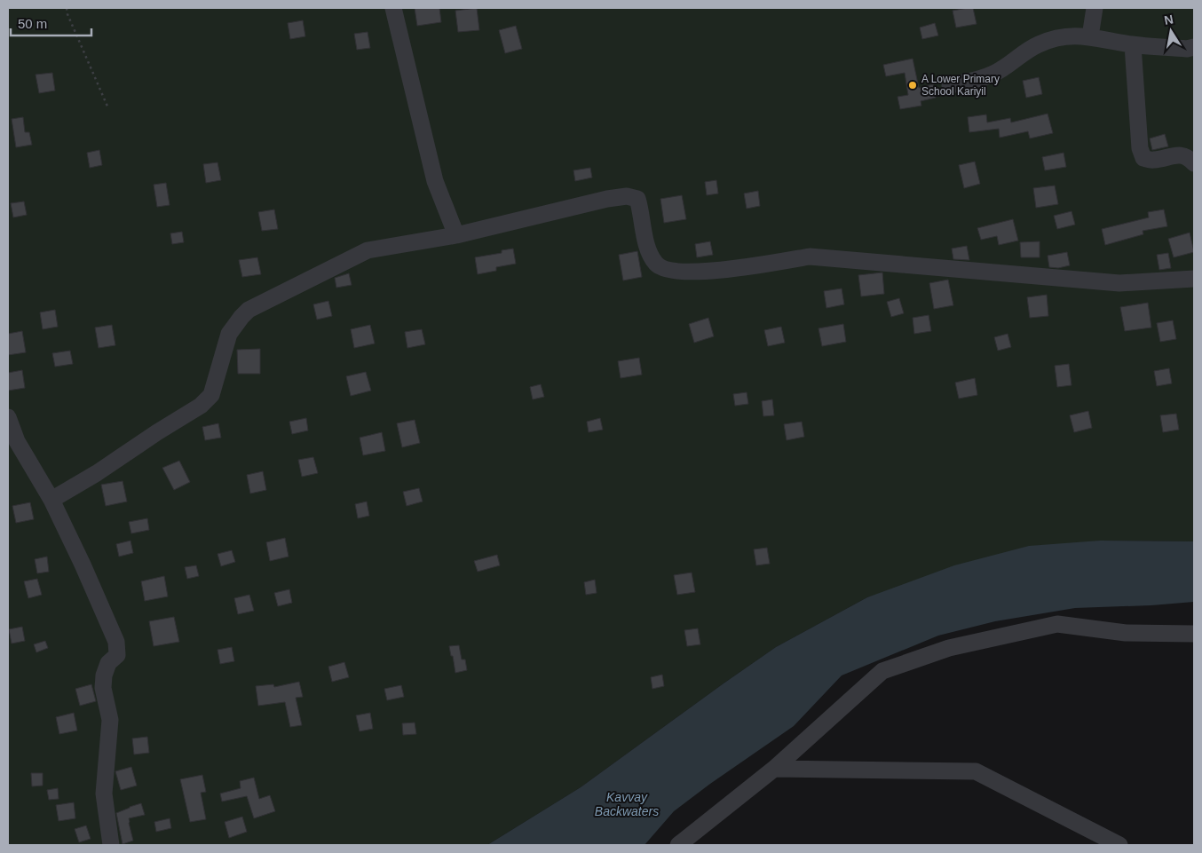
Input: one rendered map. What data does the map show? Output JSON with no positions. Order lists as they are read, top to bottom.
{
  "water": ["Kavvay Backwaters"],
  "places": ["A Lower Primary School Kariyil"],
  "scale_bar": "50 m",
  "north": "top"
}
